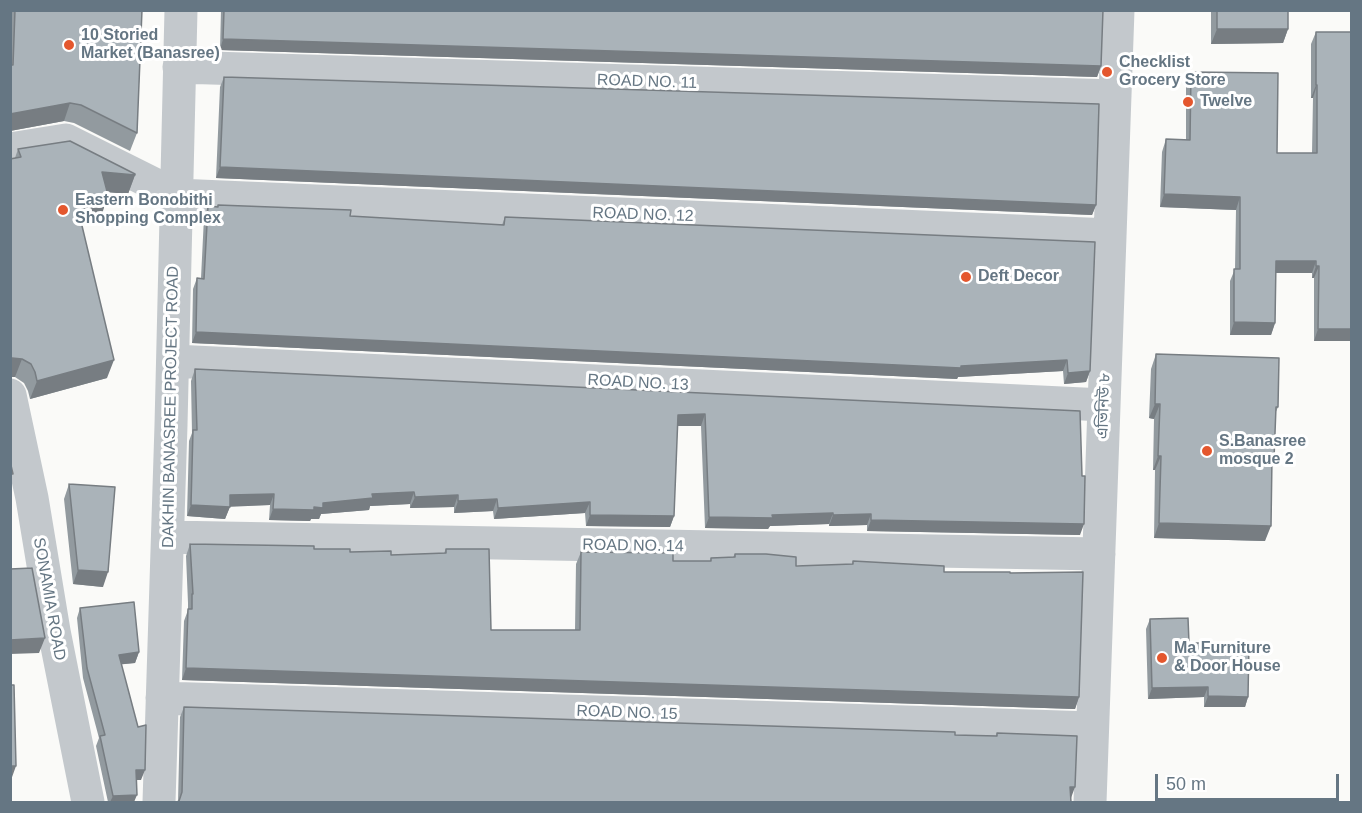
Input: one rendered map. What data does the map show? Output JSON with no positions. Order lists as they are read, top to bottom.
{
  "streets": {
    "street": [
      "ROAD NO. 11",
      "ROAD NO. 12",
      "ROAD NO. 13",
      "এভিনিউ ৮",
      "DAKHIN BANASREE PROJECT ROAD",
      "ROAD NO. 14",
      "SONAMIA ROAD",
      "ROAD NO. 15"
    ]
  },
  "crossings": [
    ["ROAD NO. 11", "এভিনিউ ৮"],
    ["ROAD NO. 11", "DAKHIN BANASREE PROJECT ROAD"],
    ["ROAD NO. 12", "এভিনিউ ৮"],
    ["ROAD NO. 12", "DAKHIN BANASREE PROJECT ROAD"],
    ["ROAD NO. 13", "এভিনিউ ৮"],
    ["ROAD NO. 13", "DAKHIN BANASREE PROJECT ROAD"],
    ["এভিনিউ ৮", "ROAD NO. 14"],
    ["এভিনিউ ৮", "ROAD NO. 15"],
    ["DAKHIN BANASREE PROJECT ROAD", "ROAD NO. 14"],
    ["DAKHIN BANASREE PROJECT ROAD", "ROAD NO. 15"]
  ],
  "places": [
    "10 Storied Market (Banasree)",
    "Checklist Grocery Store",
    "Twelve",
    "Eastern Bonobithi Shopping Complex",
    "Deft Decor",
    "S.Banasree mosque 2",
    "Ma Furniture & Door House"
  ],
  "scale_bar": "50 m"
}
